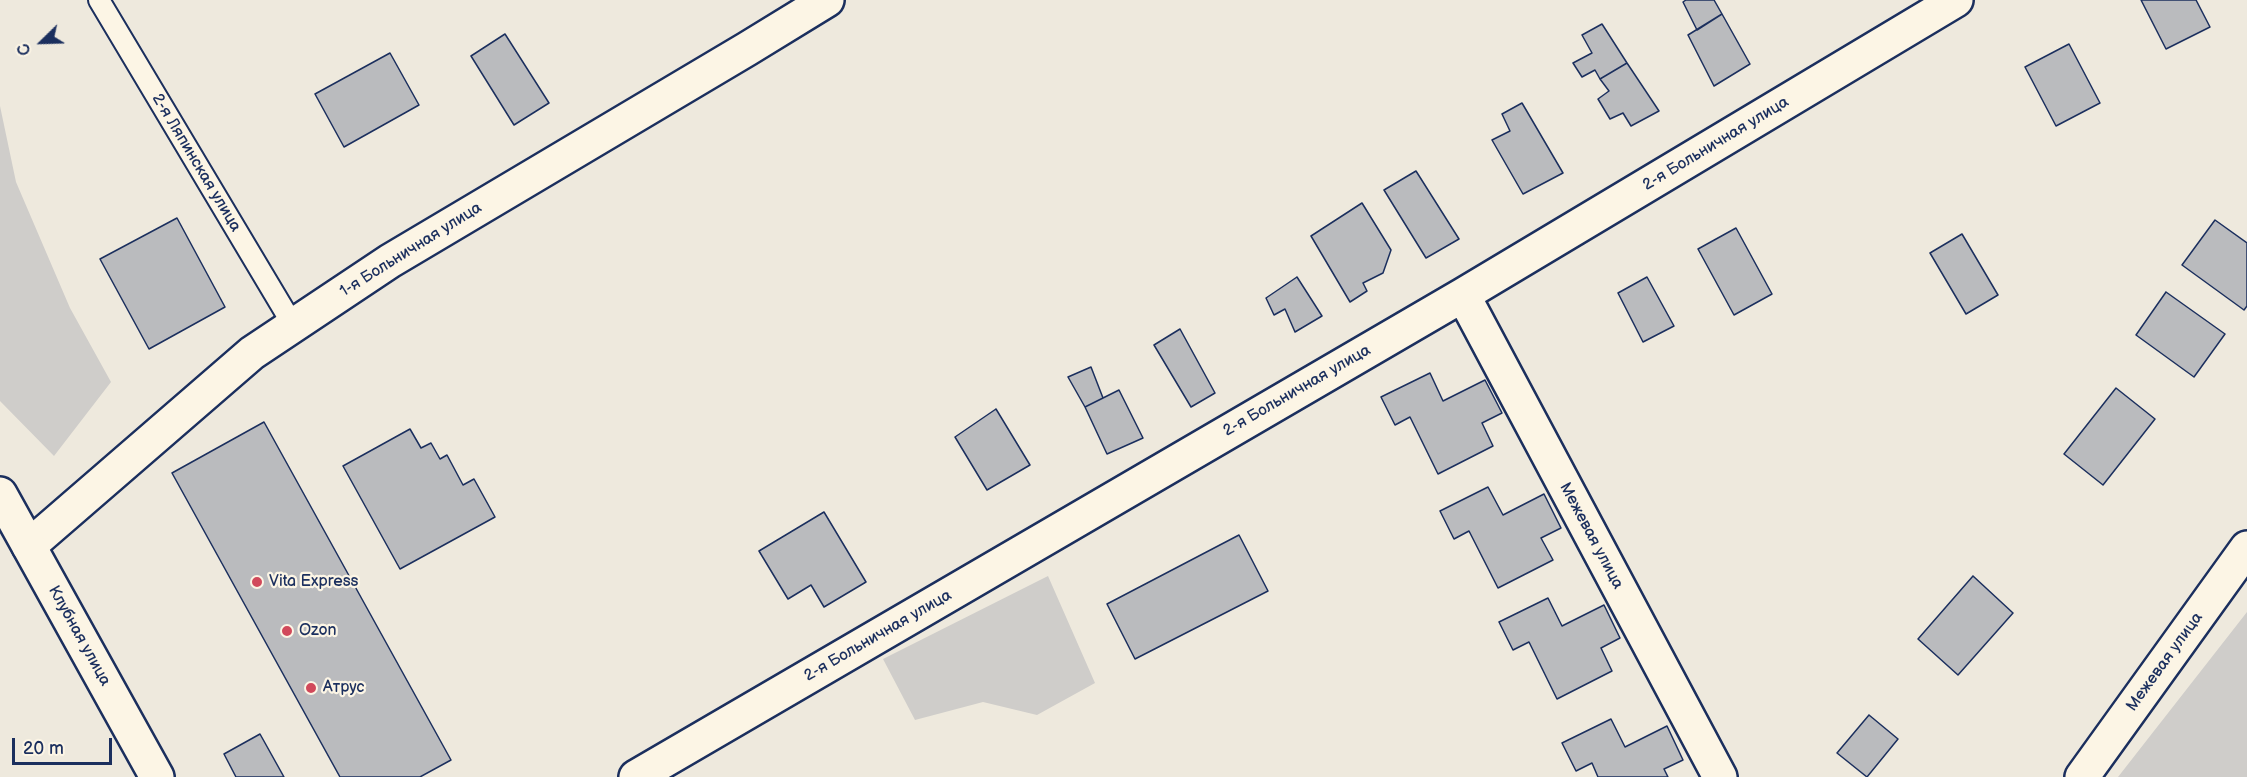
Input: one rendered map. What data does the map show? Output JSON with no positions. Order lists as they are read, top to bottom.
{
  "streets": {
    "street": [
      "2-я Больничная улица",
      "1-я Больничная улица",
      "Межевая улица",
      "Клубная улица"
    ],
    "lane": ["2-я Ляпинская улица"]
  },
  "crossings": [
    ["2-я Больничная улица", "Межевая улица"],
    ["2-я Ляпинская улица", "1-я Больничная улица"],
    ["1-я Больничная улица", "Клубная улица"]
  ],
  "places": ["Vita Express", "Ozon", "Атрус"],
  "scale_bar": "20 m",
  "north": "bottom left"
}
